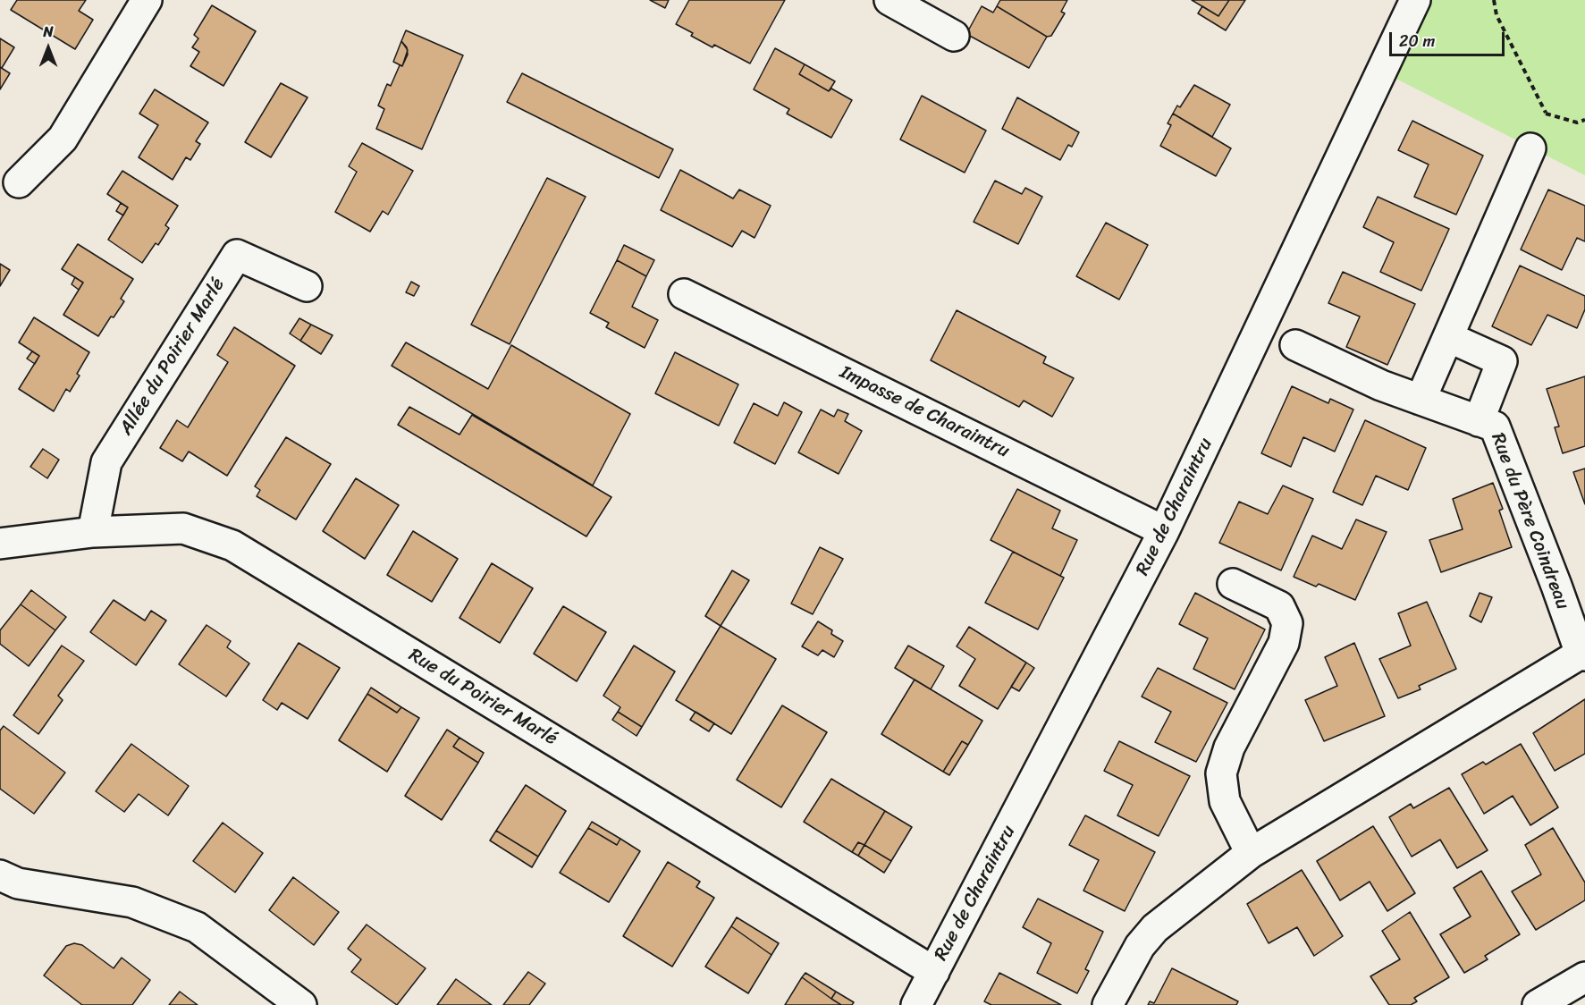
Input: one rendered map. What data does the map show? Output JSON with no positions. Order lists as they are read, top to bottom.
{
  "streets": {
    "street": [
      "Allée du Poirier Marlé",
      "Impasse de Charaintru",
      "Rue de Charaintru",
      "Rue du Père Coindreau",
      "Rue du Poirier Marlé"
    ]
  },
  "crossings": [
    ["Allée du Poirier Marlé", "Rue du Poirier Marlé"],
    ["Impasse de Charaintru", "Rue de Charaintru"],
    ["Rue de Charaintru", "Rue du Poirier Marlé"]
  ],
  "scale_bar": "20 m",
  "north": "top"
}
